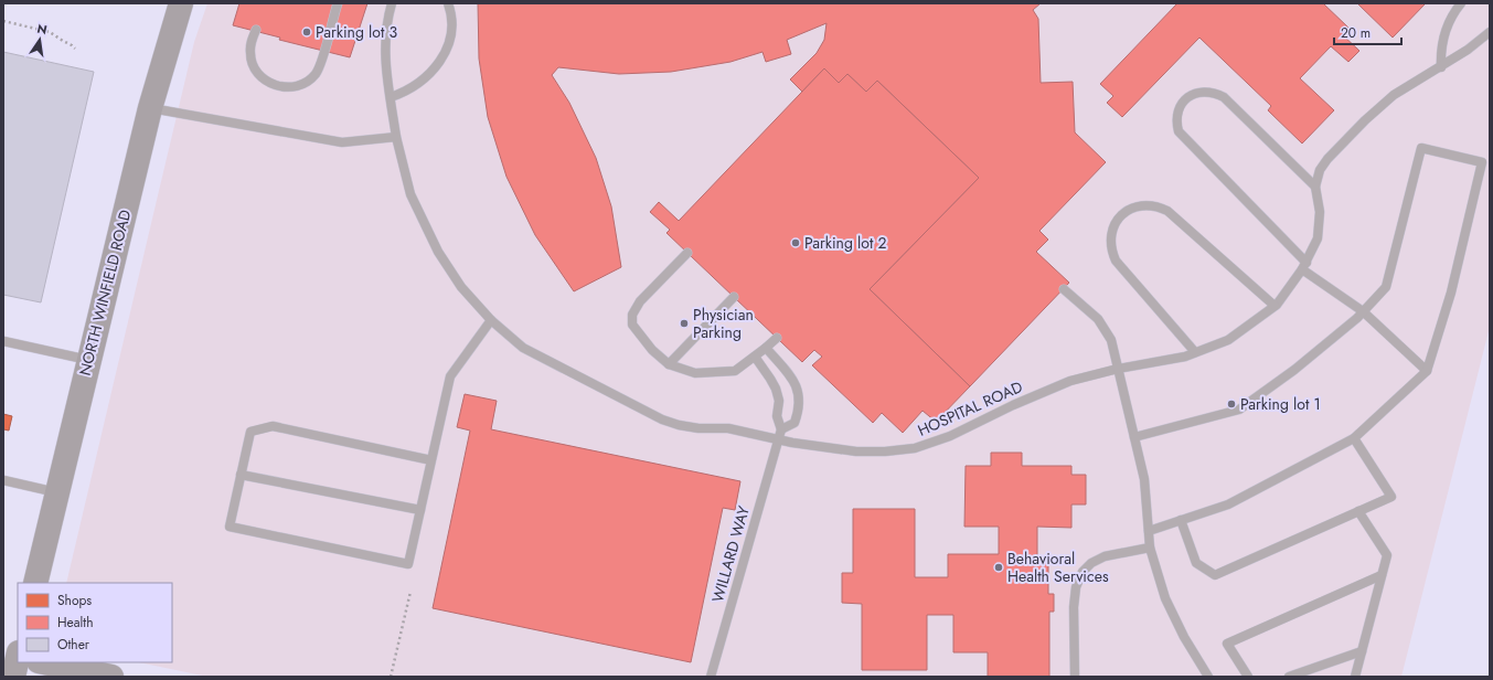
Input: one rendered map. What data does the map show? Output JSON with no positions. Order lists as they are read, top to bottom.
{
  "streets": {
    "street": ["NORTH WINFIELD ROAD"],
    "lane": ["HOSPITAL ROAD", "WILLARD WAY"]
  },
  "crossings": [
    ["HOSPITAL ROAD", "WILLARD WAY"]
  ],
  "places": [
    "Parking lot 3",
    "Parking lot 2",
    "Physician Parking",
    "Parking lot 1",
    "Behavioral Health Services"
  ],
  "legend": ["Shops", "Health", "Other"],
  "scale_bar": "20 m",
  "north": "top"
}
